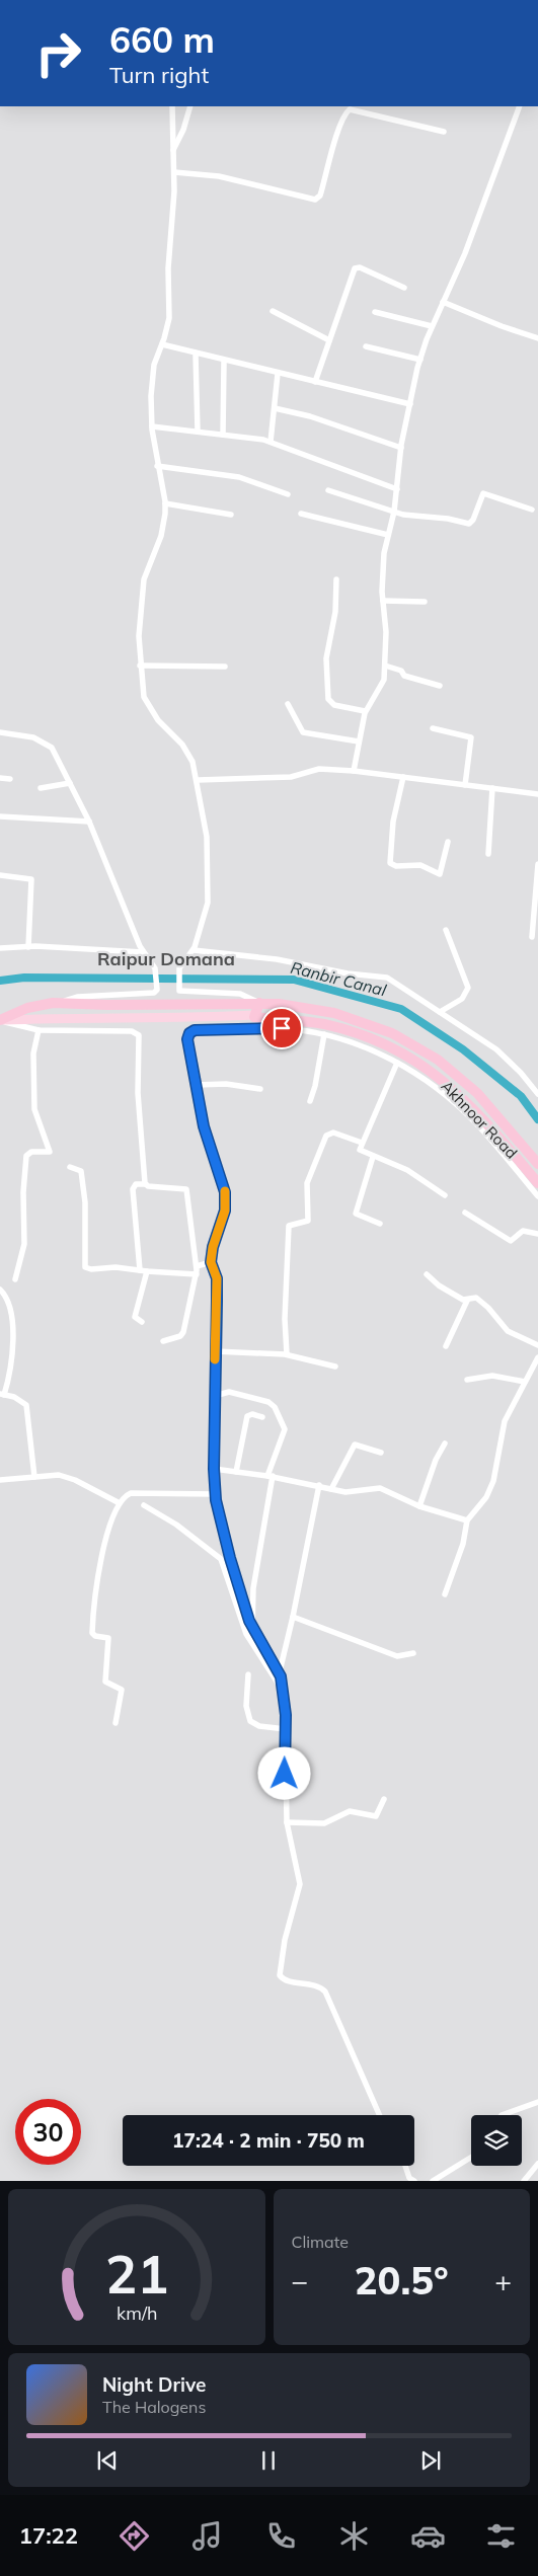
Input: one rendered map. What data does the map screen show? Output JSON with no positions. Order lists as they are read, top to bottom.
{
  "streets": {
    "highway": ["Akhnoor Road"]
  },
  "districts": ["Raipur Domana"],
  "water": ["Ranbir Canal"],
  "page": {
    "turn": ["660 m", "Turn right"],
    "limit": "30",
    "trip": "17:24 · 2 min · 750 m",
    "tile": "Climate",
    "heat": ["−", "20.5°", "+"],
    "song": ["Night Drive", "The Halogens"],
    "tabs": "17:22",
    "gauge": ["21", "km/h"]
  }
}
